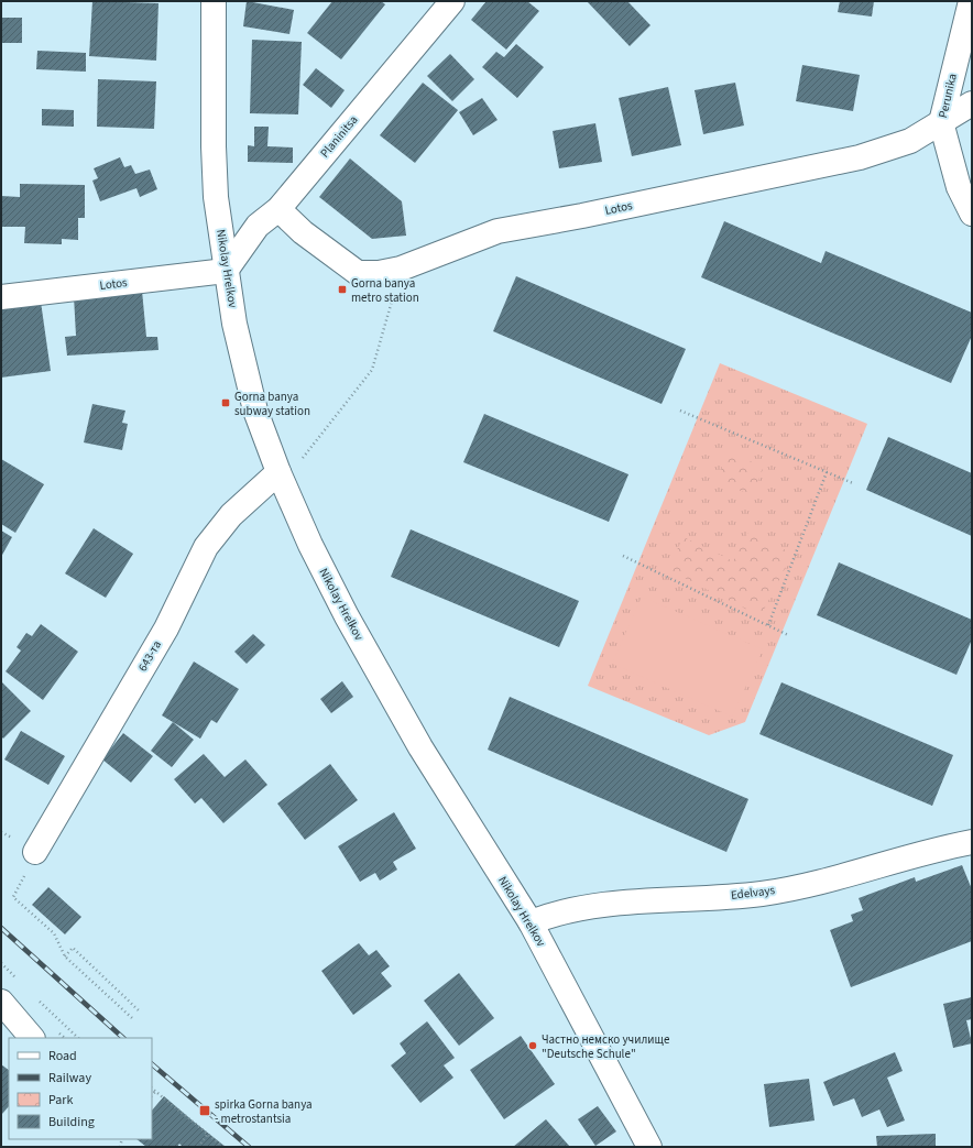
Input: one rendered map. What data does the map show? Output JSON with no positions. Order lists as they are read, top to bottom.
{
  "streets": {
    "street": [
      "Perunika",
      "Planinitsa",
      "Lotos",
      "Nikolay Hrelkov",
      "643-та",
      "Edelvays"
    ]
  },
  "crossings": [
    ["Perunika", "Lotos"],
    ["Planinitsa", "Lotos"],
    ["Planinitsa", "Nikolay Hrelkov"],
    ["Lotos", "Nikolay Hrelkov"],
    ["Nikolay Hrelkov", "643-та"],
    ["Nikolay Hrelkov", "Edelvays"]
  ],
  "places": {
    "transit": ["Gorna banya metro station", "Gorna banya subway station", "spirka Gorna banya - metrostantsia"],
    "other": ["Частно немско училище \"Deutsche Schule\""]
  },
  "legend": [
    "Road",
    "Railway",
    "Park",
    "Building"
  ]
}
